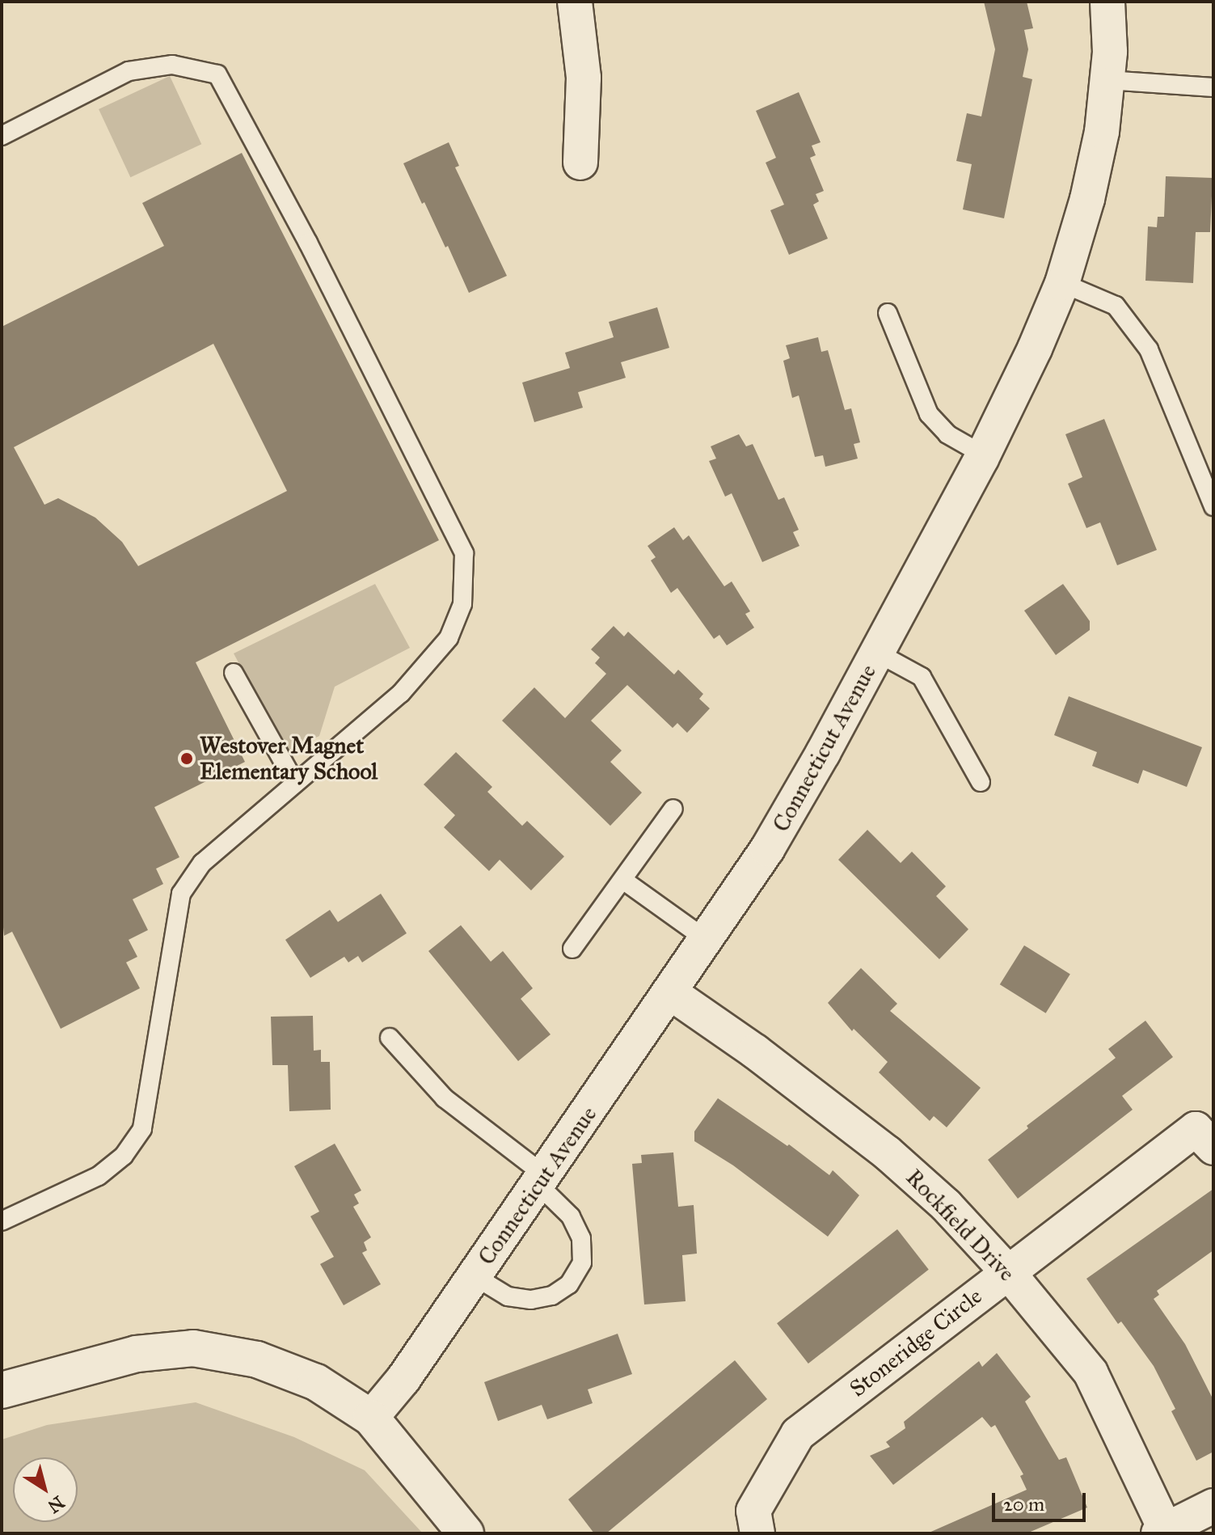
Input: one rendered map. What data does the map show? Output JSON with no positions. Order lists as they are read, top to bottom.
{
  "streets": {
    "street": ["Connecticut Avenue", "Rockfield Drive", "Stoneridge Circle"]
  },
  "crossings": [
    ["Connecticut Avenue", "Rockfield Drive"],
    ["Rockfield Drive", "Stoneridge Circle"]
  ],
  "places": ["Westover Magnet Elementary School"],
  "scale_bar": "20 m",
  "north": "bottom right"
}
